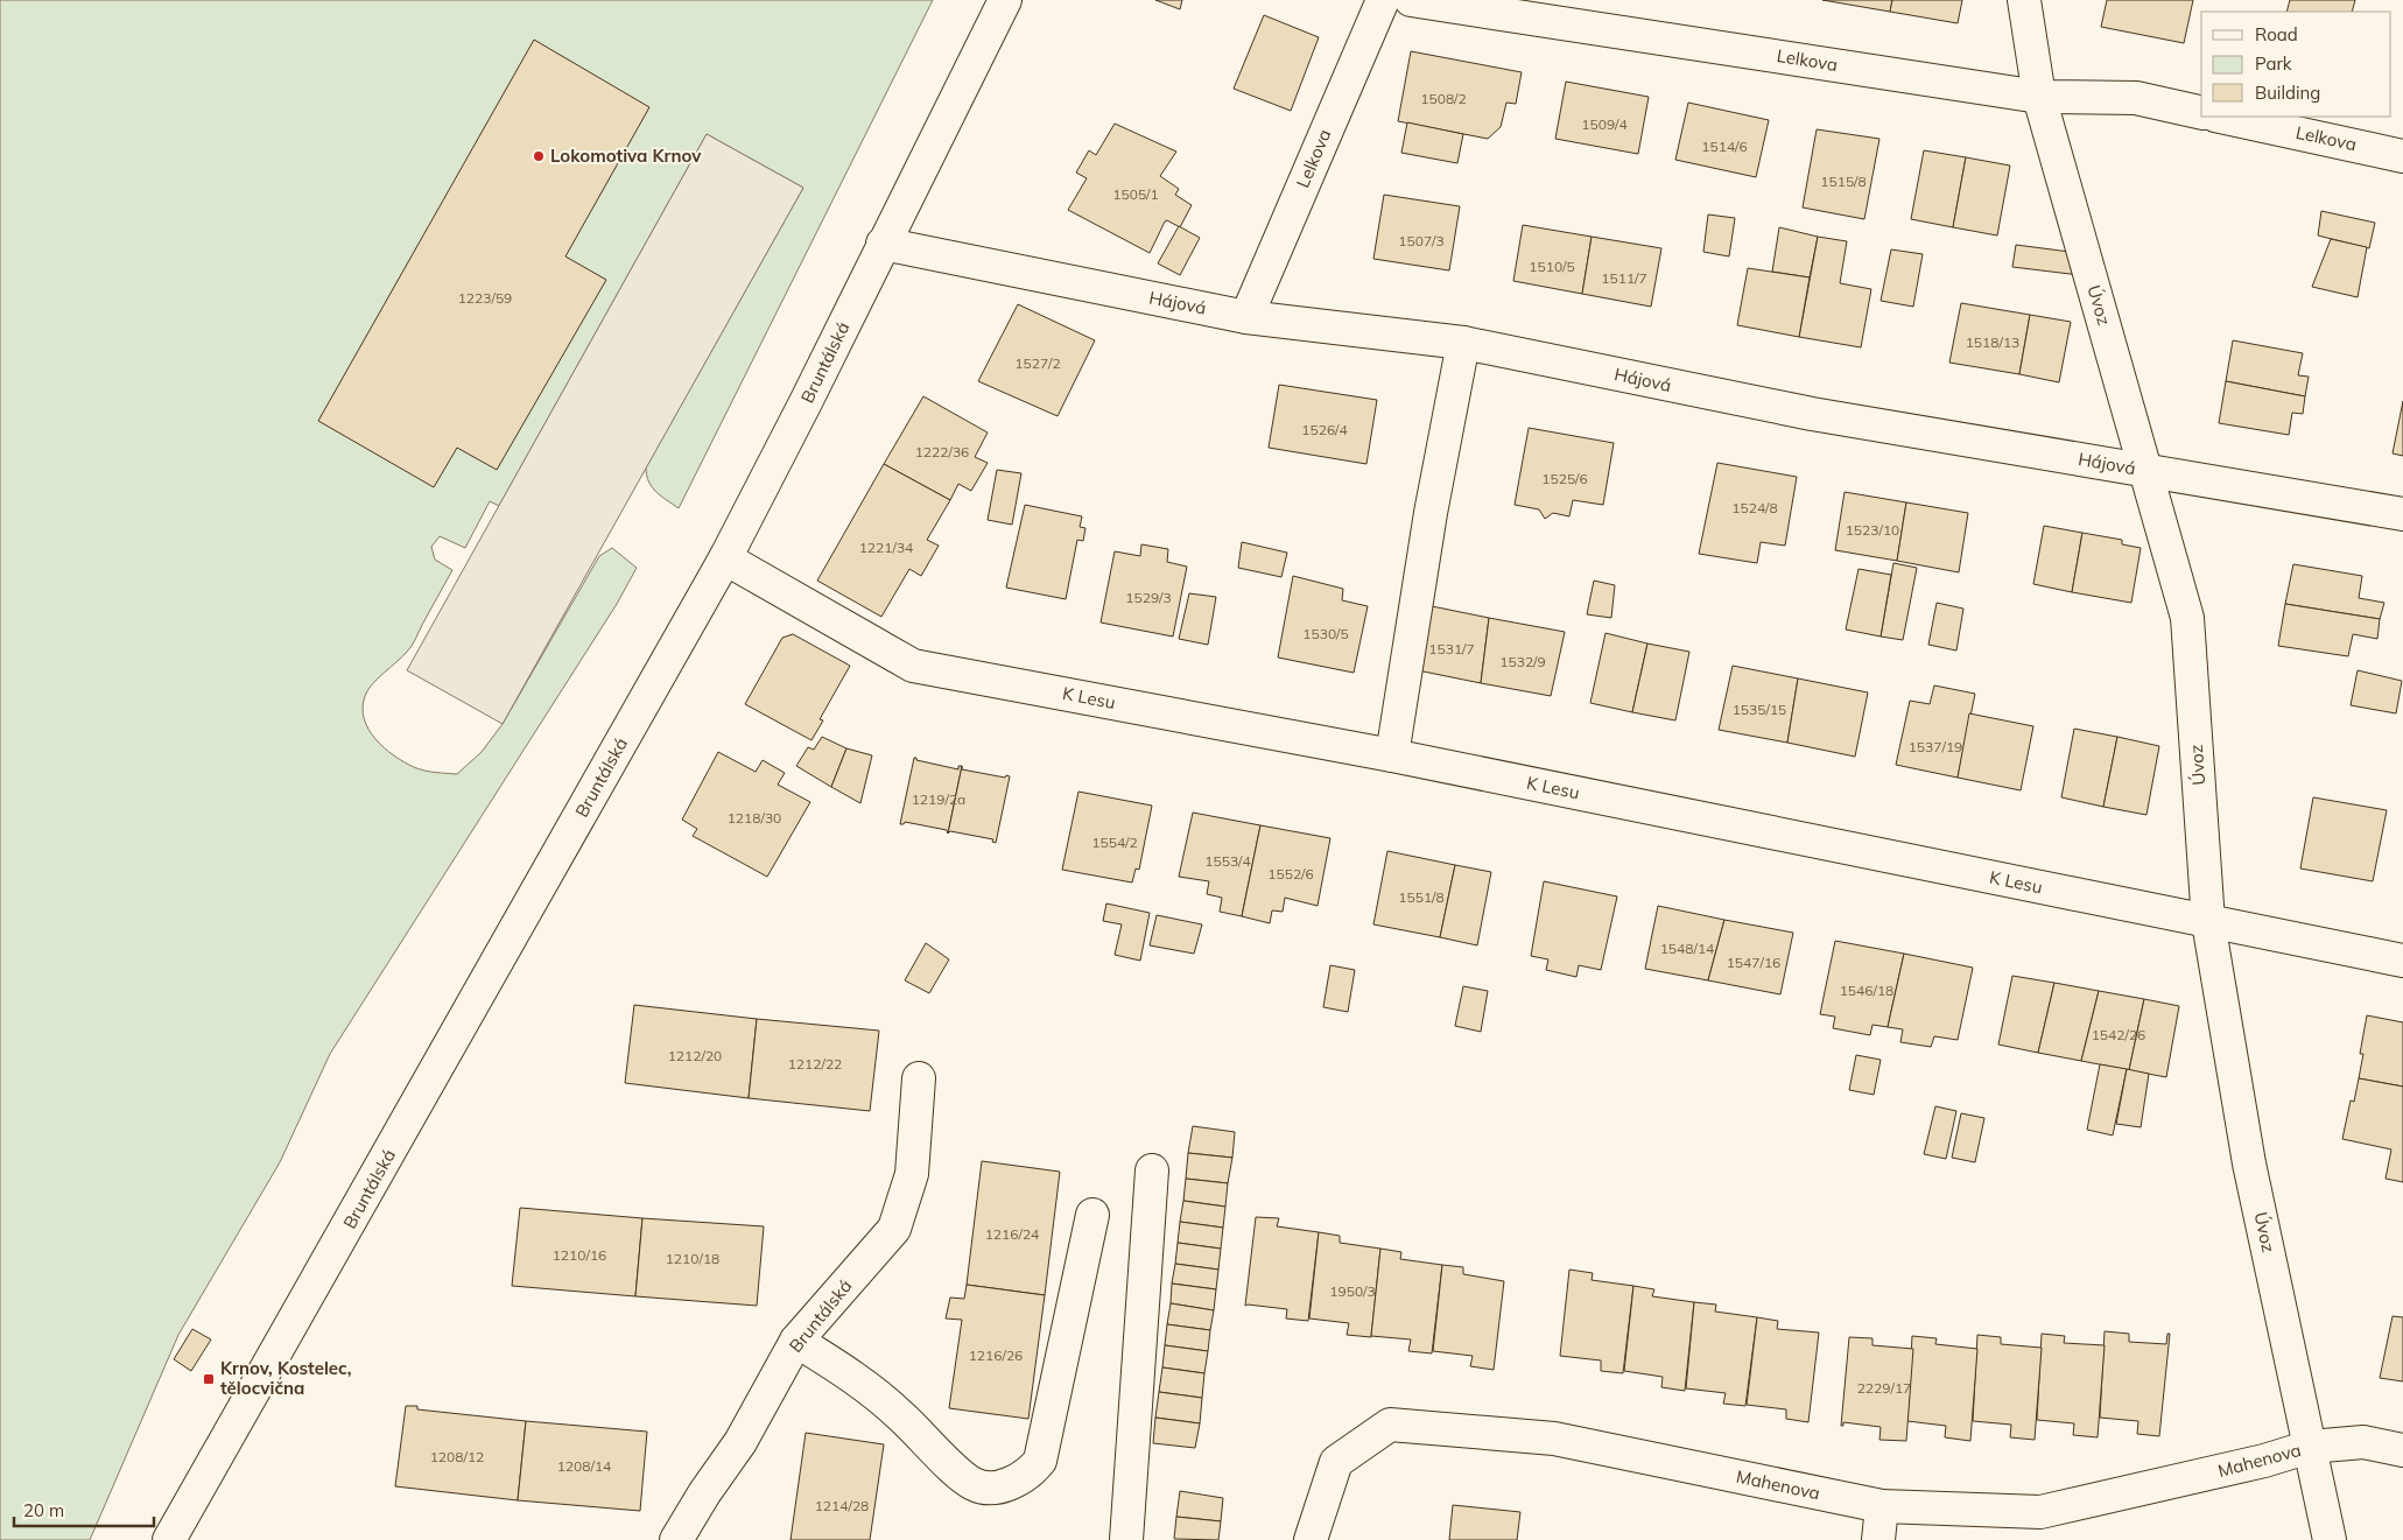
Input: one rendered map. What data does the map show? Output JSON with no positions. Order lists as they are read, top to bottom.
{
  "streets": {
    "street": [
      "Lelkova",
      "Hájová",
      "Úvoz",
      "Bruntálská",
      "K Lesu",
      "Mahenova"
    ]
  },
  "crossings": [
    ["Lelkova", "Hájová"],
    ["Lelkova", "Úvoz"],
    ["Hájová", "Úvoz"],
    ["Hájová", "Bruntálská"],
    ["Úvoz", "K Lesu"],
    ["Úvoz", "Mahenova"],
    ["Bruntálská", "K Lesu"]
  ],
  "places": {
    "other": ["Lokomotiva Krnov"],
    "transit": ["Krnov, Kostelec, tělocvična"]
  },
  "house_numbers": [
    "1508/2",
    "1509/4",
    "1514/6",
    "1515/8",
    "1505/1",
    "1507/3",
    "1510/5",
    "1511/7",
    "1223/59",
    "1518/13",
    "1527/2",
    "1526/4",
    "1222/36",
    "1525/6",
    "1524/8",
    "1523/10",
    "1221/34",
    "1529/3",
    "1530/5",
    "1531/7",
    "1532/9",
    "1535/15",
    "1537/19",
    "1219/2a",
    "1218/30",
    "1554/2",
    "1553/4",
    "1552/6",
    "1551/8",
    "1548/14",
    "1547/16",
    "1546/18",
    "1542/26",
    "1212/20",
    "1212/22",
    "1216/24",
    "1210/16",
    "1210/18",
    "1950/3",
    "1216/26",
    "2229/17",
    "1208/12",
    "1208/14",
    "1214/28"
  ],
  "legend": ["Road", "Park", "Building"],
  "scale_bar": "20 m"
}
